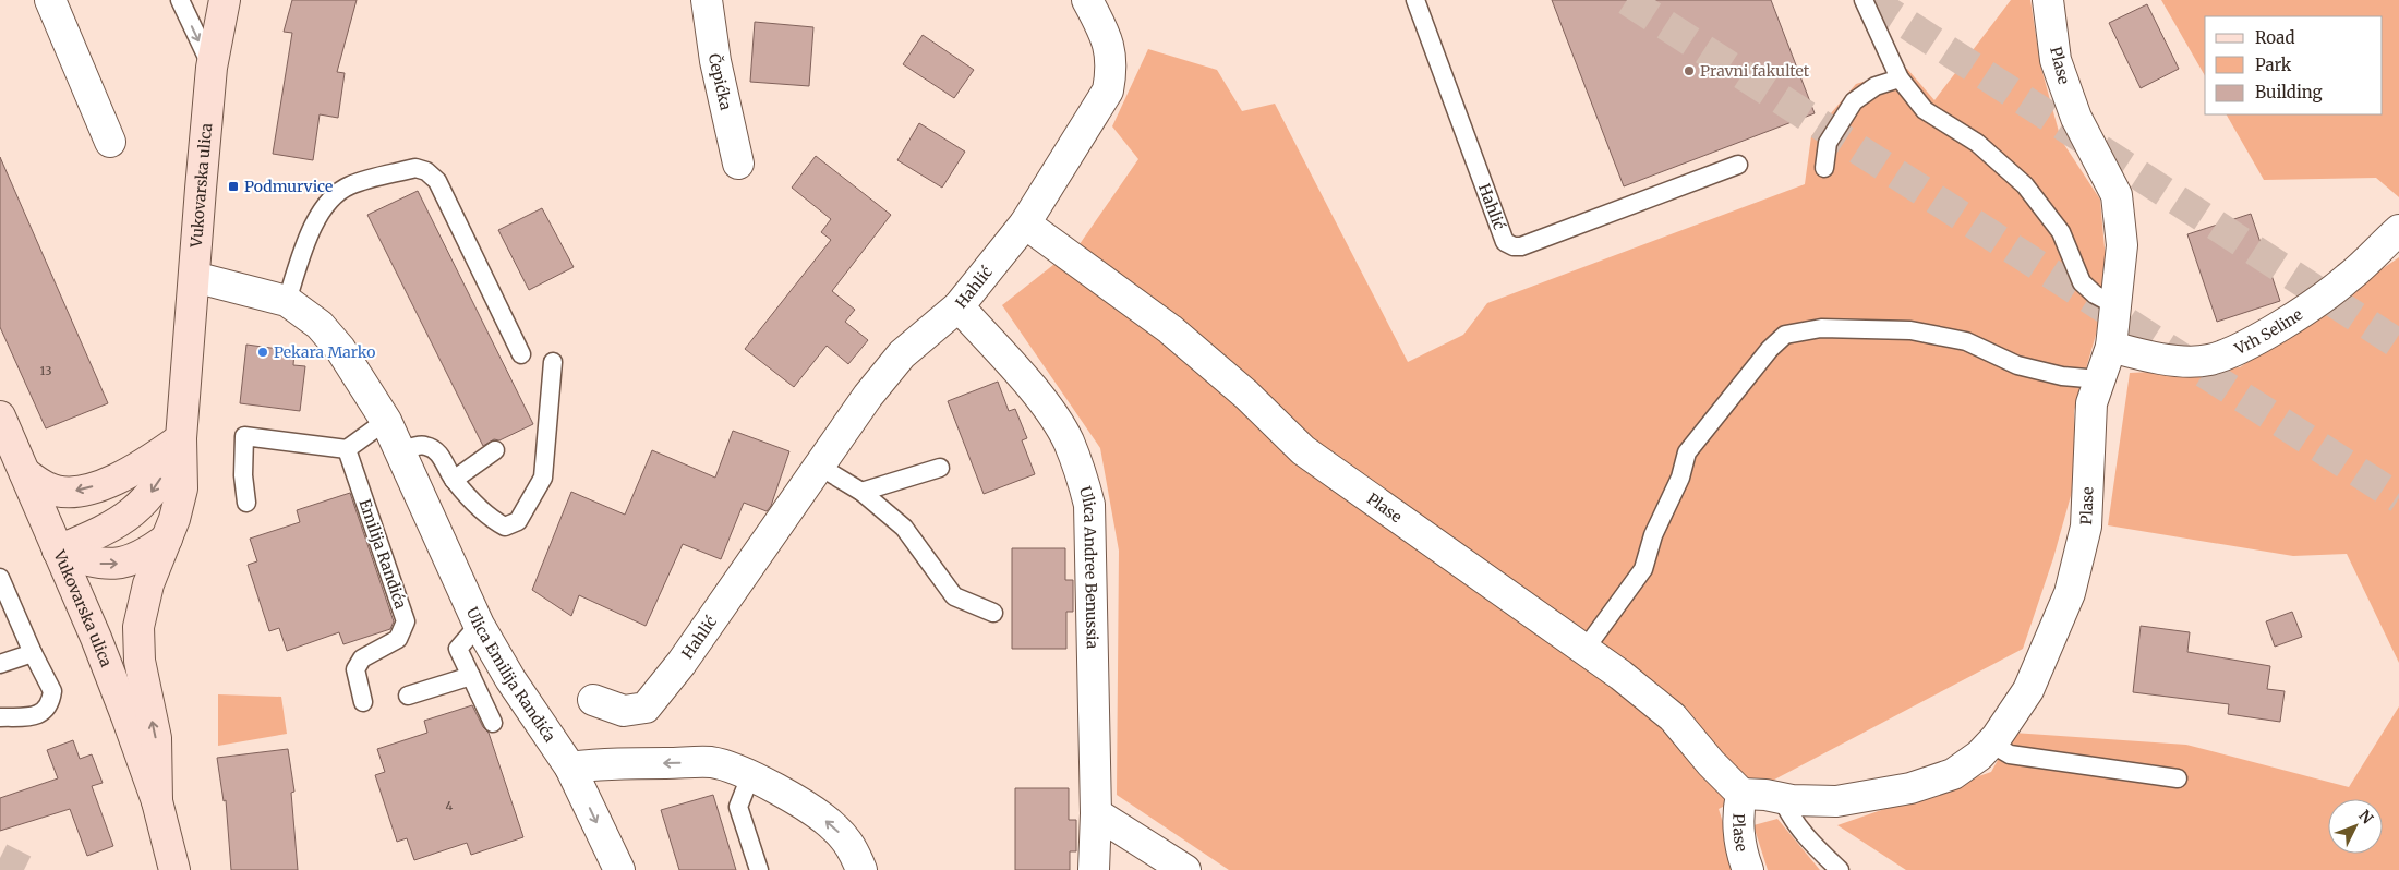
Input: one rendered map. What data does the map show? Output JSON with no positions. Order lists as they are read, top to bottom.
{
  "streets": {
    "main road": ["Vukovarska ulica"],
    "street": [
      "Plase",
      "Čepićka",
      "Hahlić",
      "Vrh Seline",
      "Ulica Andree Benussia",
      "Ulica Emilija Randića"
    ],
    "lane": ["Emilija Randića"]
  },
  "crossings": [
    ["Plase", "Hahlić"],
    ["Plase", "Vrh Seline"],
    ["Vukovarska ulica", "Ulica Emilija Randića"],
    ["Hahlić", "Ulica Andree Benussia"]
  ],
  "places": {
    "other": ["Pravni fakultet", "Pekara Marko"],
    "transit": ["Podmurvice"]
  },
  "house_numbers": ["13", "4"],
  "legend": ["Road", "Park", "Building"],
  "north": "top right"
}
